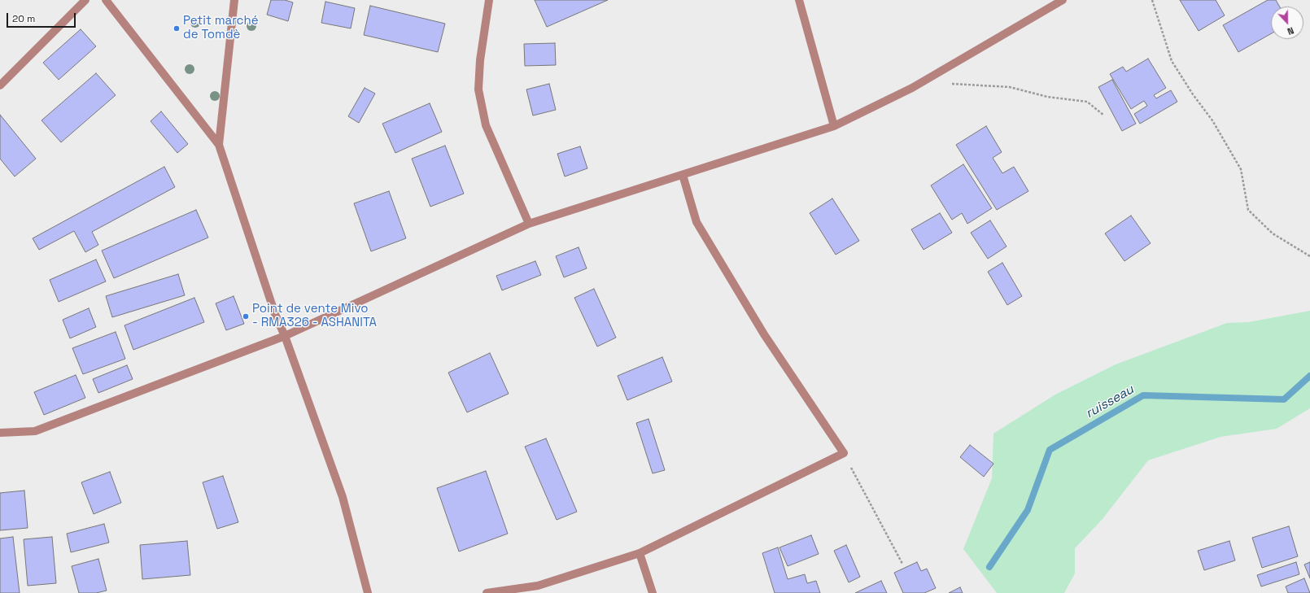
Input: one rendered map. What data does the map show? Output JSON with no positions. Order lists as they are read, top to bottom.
{
  "water": ["ruisseau"],
  "places": ["Petit marché de Tomdè", "Point de vente Mivo - RMA326 - ASHANITA"],
  "scale_bar": "20 m",
  "north": "bottom"
}
